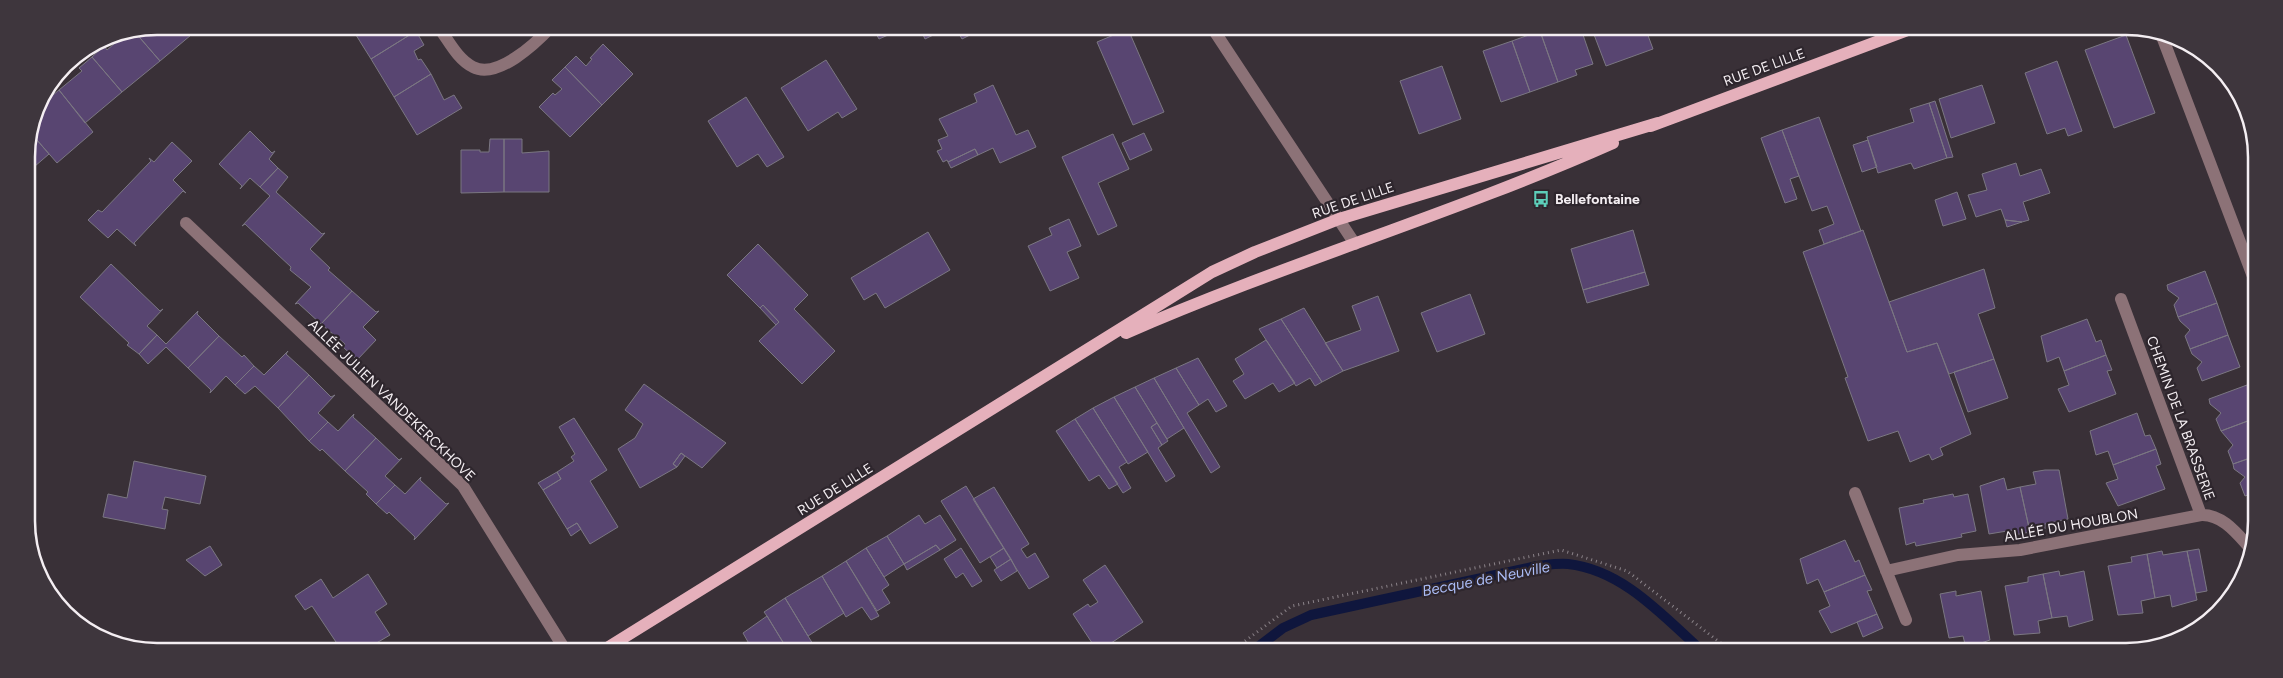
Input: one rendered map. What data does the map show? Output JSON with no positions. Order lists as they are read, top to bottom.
{
  "streets": {
    "main road": ["RUE DE LILLE"],
    "street": ["ALLÉE JULIEN VANDEKERCKHOVE", "CHEMIN DE LA BRASSERIE", "ALLÉE DU HOUBLON"]
  },
  "crossings": [
    ["CHEMIN DE LA BRASSERIE", "ALLÉE DU HOUBLON"]
  ],
  "water": ["Becque de Neuville"],
  "places": {
    "bus stop": ["Bellefontaine"]
  }
}
